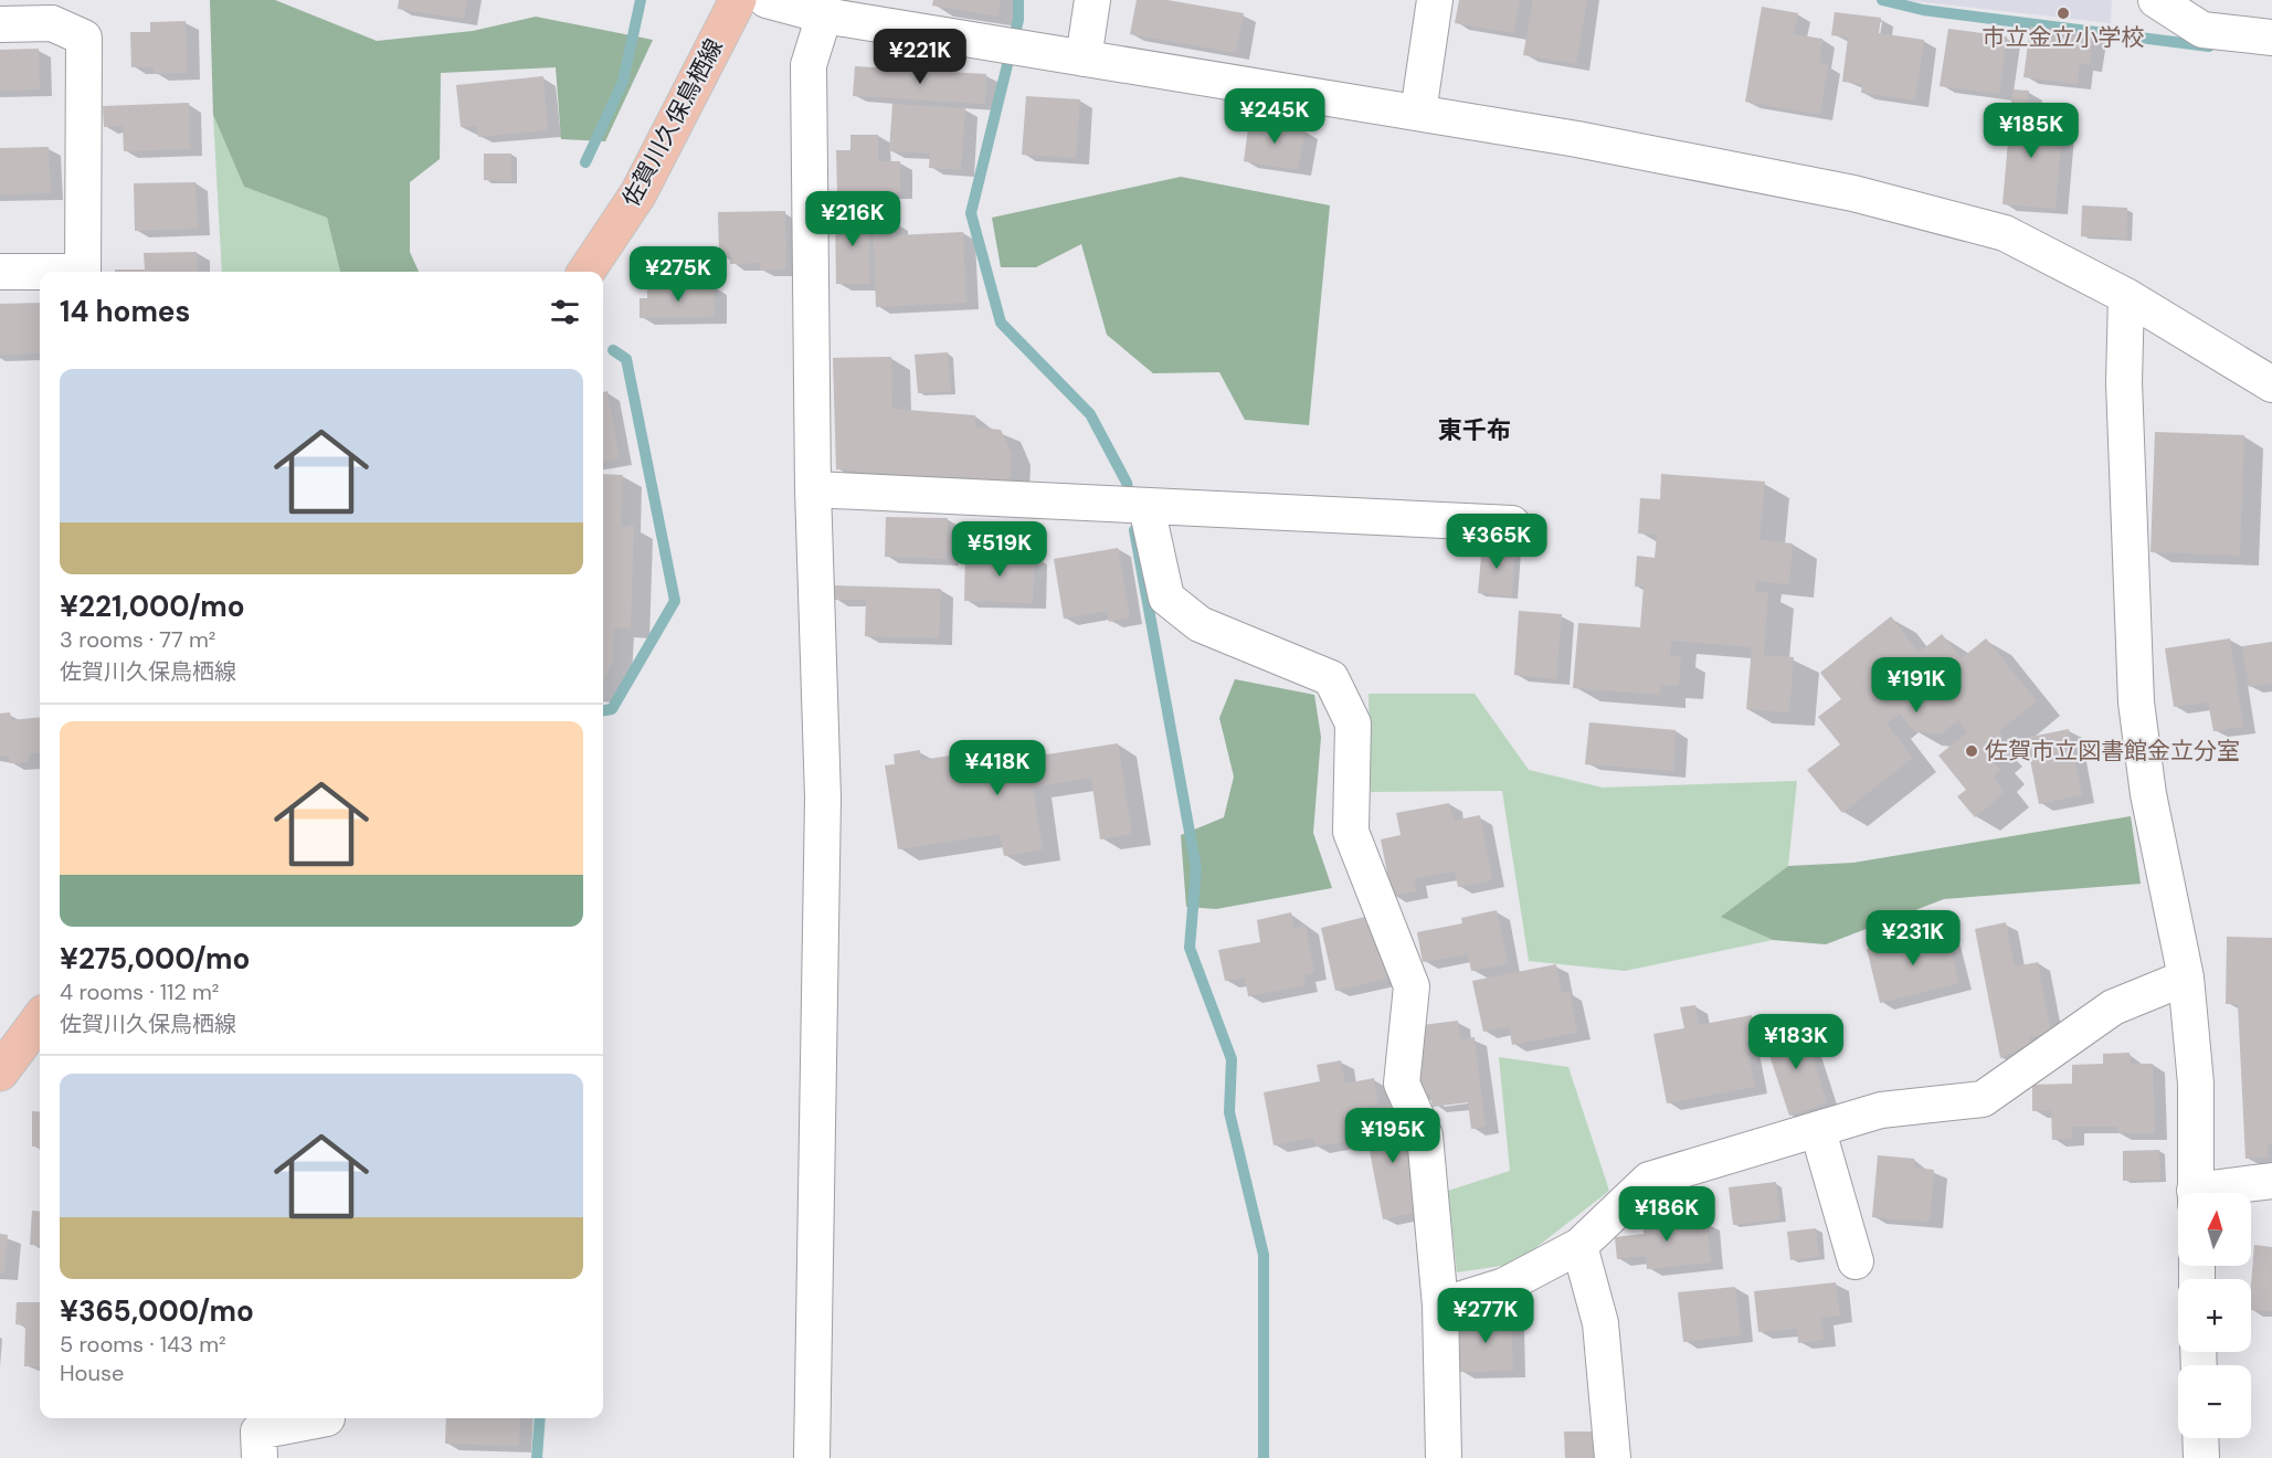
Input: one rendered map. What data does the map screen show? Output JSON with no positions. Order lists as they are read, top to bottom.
{
  "streets": {
    "main road": ["佐賀川久保鳥栖線"]
  },
  "districts": ["東千布"],
  "places": ["市立金立小学校", "佐賀市立図書館金立分室"],
  "north": "top",
  "page": {
    "price": [
      "¥221K",
      "¥245K",
      "¥185K",
      "¥216K",
      "¥275K",
      "¥365K",
      "¥519K",
      "¥191K",
      "¥418K",
      "¥231K",
      "¥183K",
      "¥195K",
      "¥186K",
      "¥277K"
    ],
    "heading": "14 homes",
    "list": [
      {
        "name": "¥221,000/mo",
        "note": "3 rooms · 77 m² · 佐賀川久保鳥栖線"
      },
      {
        "name": "¥275,000/mo",
        "note": "4 rooms · 112 m² · 佐賀川久保鳥栖線"
      },
      {
        "name": "¥365,000/mo",
        "note": "5 rooms · 143 m² · House"
      }
    ],
    "map_buttons": ["+", "−"]
  }
}
